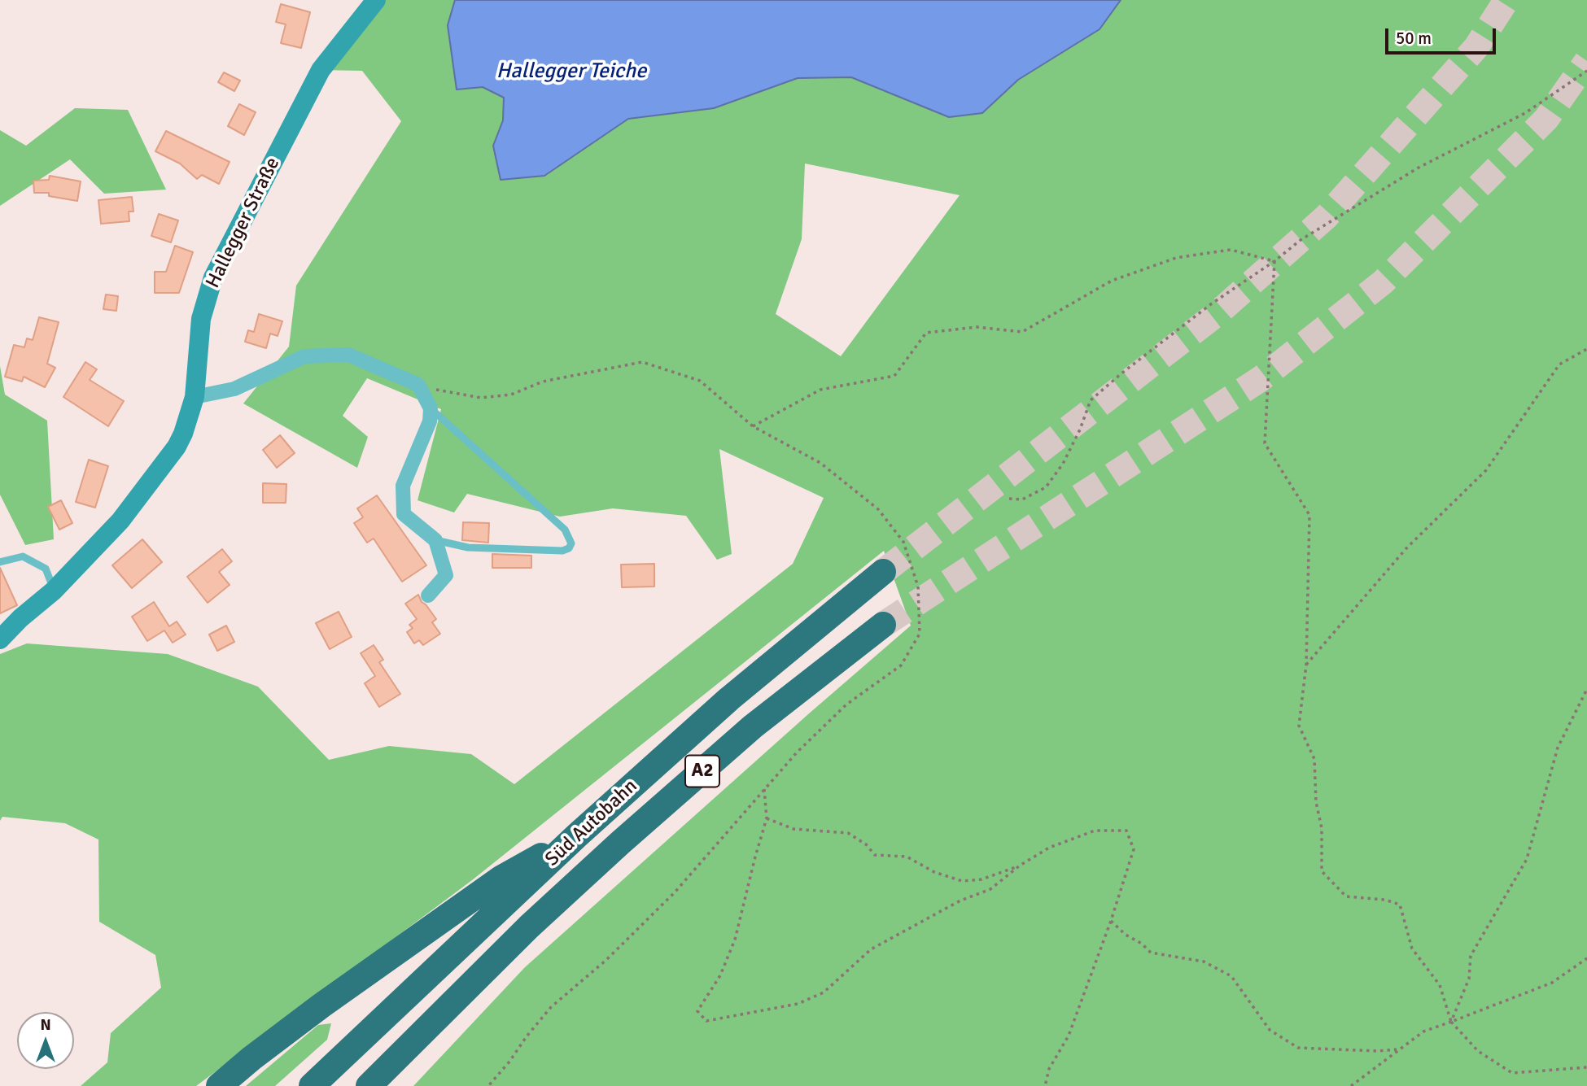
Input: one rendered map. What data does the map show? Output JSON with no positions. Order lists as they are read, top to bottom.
{
  "streets": {
    "highway": ["A2", "Süd Autobahn"],
    "main road": ["Hallegger Straße"]
  },
  "water": ["Hallegger Teiche"],
  "scale_bar": "50 m",
  "north": "top"
}
